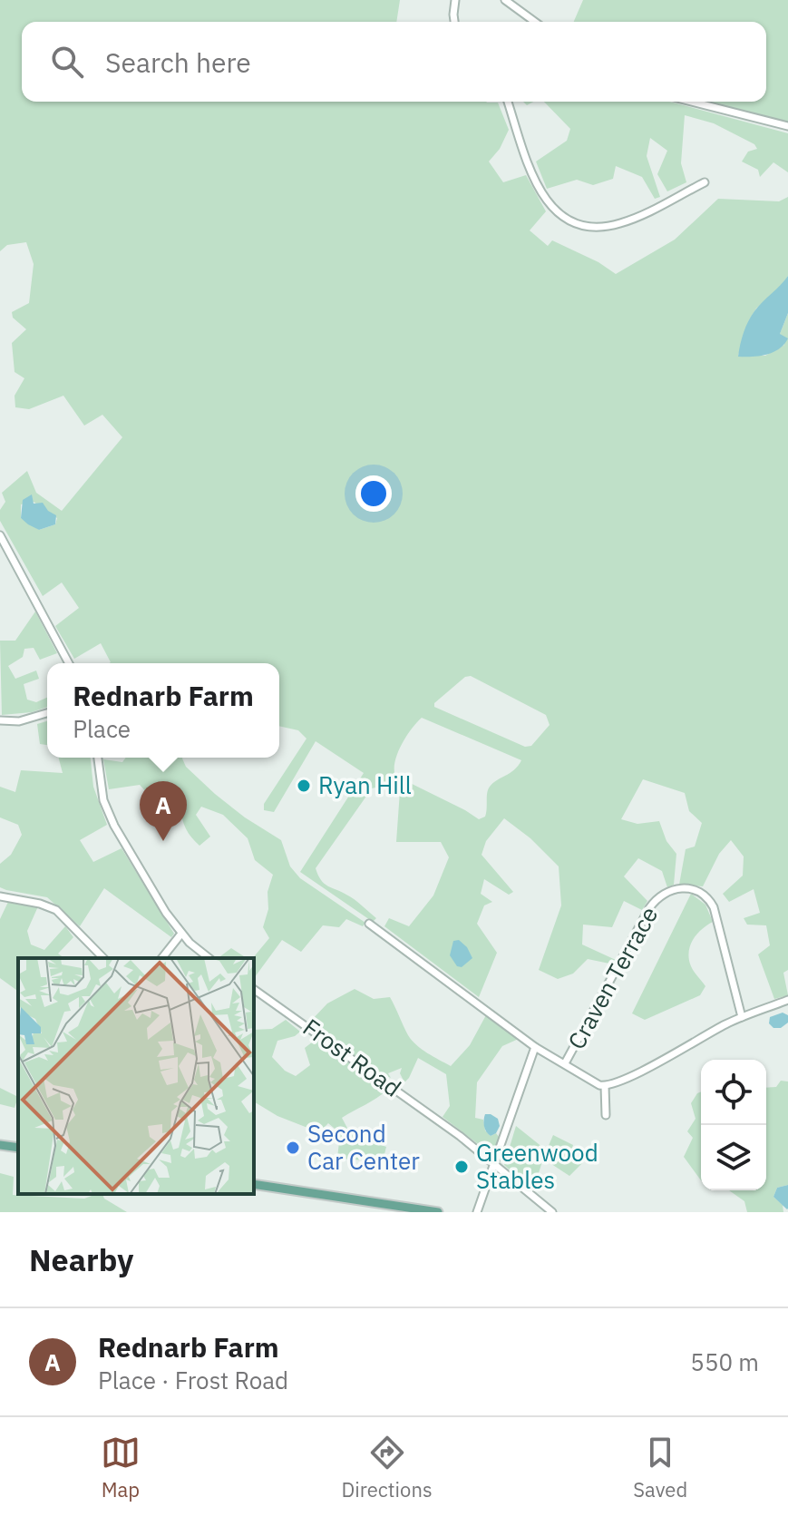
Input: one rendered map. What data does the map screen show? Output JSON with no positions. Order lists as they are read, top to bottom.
{
  "streets": {
    "street": ["Craven Terrace", "Frost Road"]
  },
  "places": ["Ryan Hill", "Second Car Center", "Greenwood Stables"],
  "page": {
    "search": "Search here",
    "popup": ["Rednarb Farm", "Place"],
    "pins": "A",
    "heading": "Nearby",
    "list": [
      {
        "mark": "A",
        "name": "Rednarb Farm",
        "note": "Place · Frost Road",
        "value": "550 m"
      }
    ],
    "nav": ["Map", "Directions", "Saved"]
  }
}
